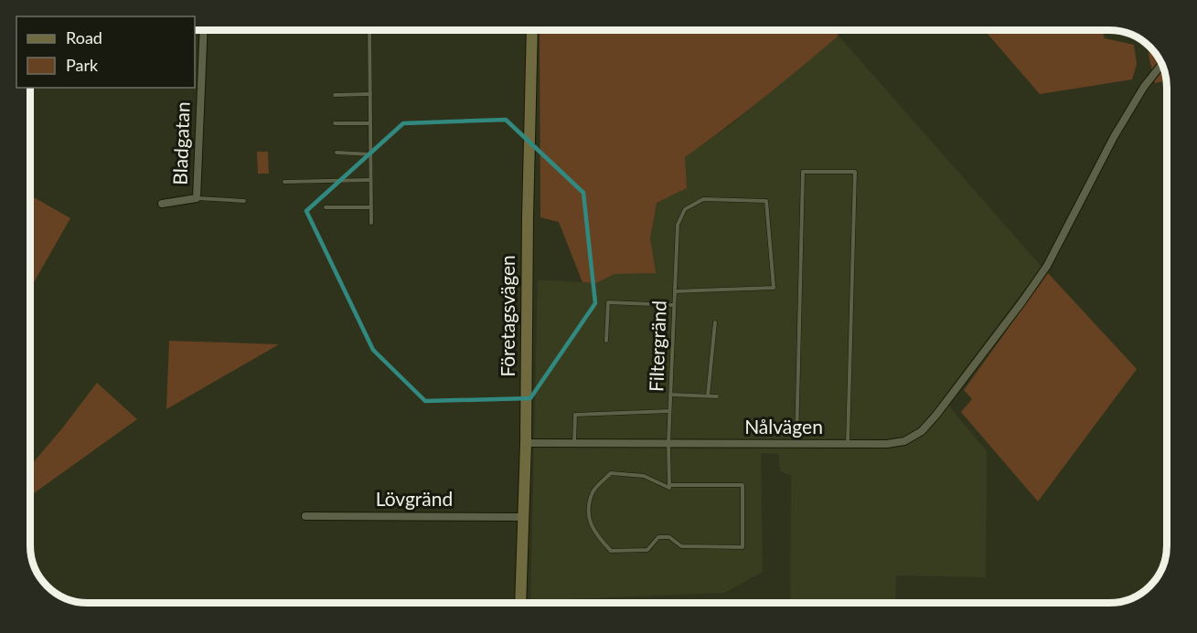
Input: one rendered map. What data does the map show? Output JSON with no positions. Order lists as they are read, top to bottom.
{
  "streets": {
    "street": [
      "Bladgatan",
      "Företagsvägen",
      "Nålvägen",
      "Lövgränd"
    ],
    "lane": ["Filtergränd"]
  },
  "crossings": [
    ["Företagsvägen", "Nålvägen"],
    ["Företagsvägen", "Lövgränd"],
    ["Filtergränd", "Nålvägen"]
  ],
  "legend": ["Road", "Park"]
}
